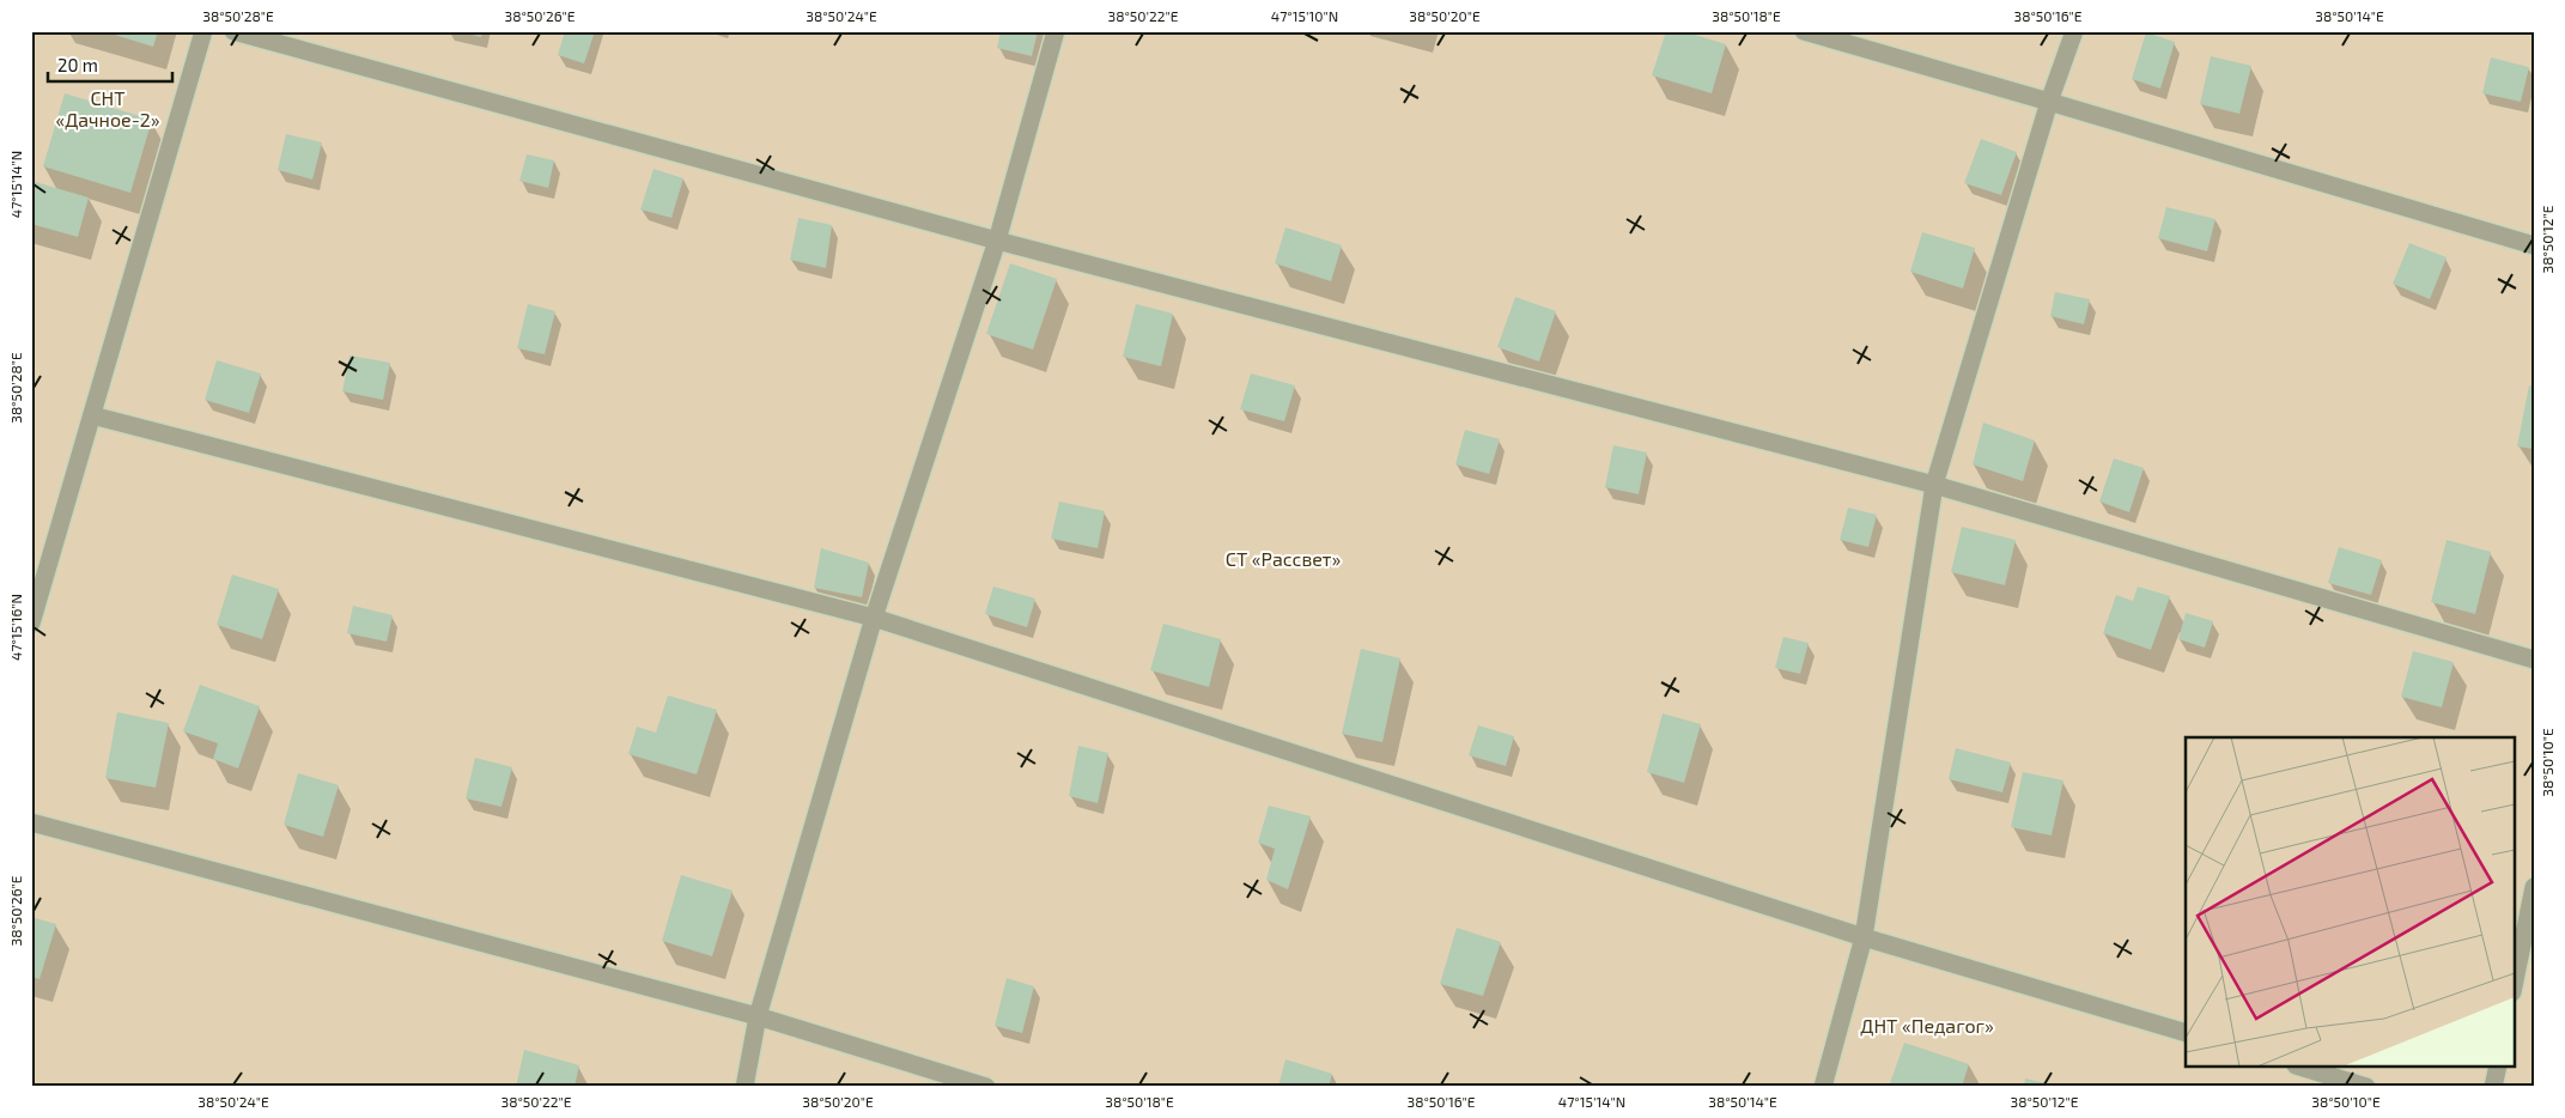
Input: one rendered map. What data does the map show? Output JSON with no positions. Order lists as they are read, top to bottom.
{
  "parks": ["СНТ «Дачное-2»", "СТ «Рассвет»", "ДНТ «Педагог»"],
  "scale_bar": "20 m",
  "coordinates": [
    "38°50'28\"E",
    "38°50'26\"E",
    "38°50'24\"E",
    "38°50'22\"E",
    "47°15'10\"N",
    "38°50'20\"E",
    "38°50'18\"E",
    "38°50'16\"E",
    "38°50'14\"E",
    "47°15'14\"N",
    "38°50'12\"E",
    "47°15'16\"N",
    "38°50'10\"E"
  ]
}
